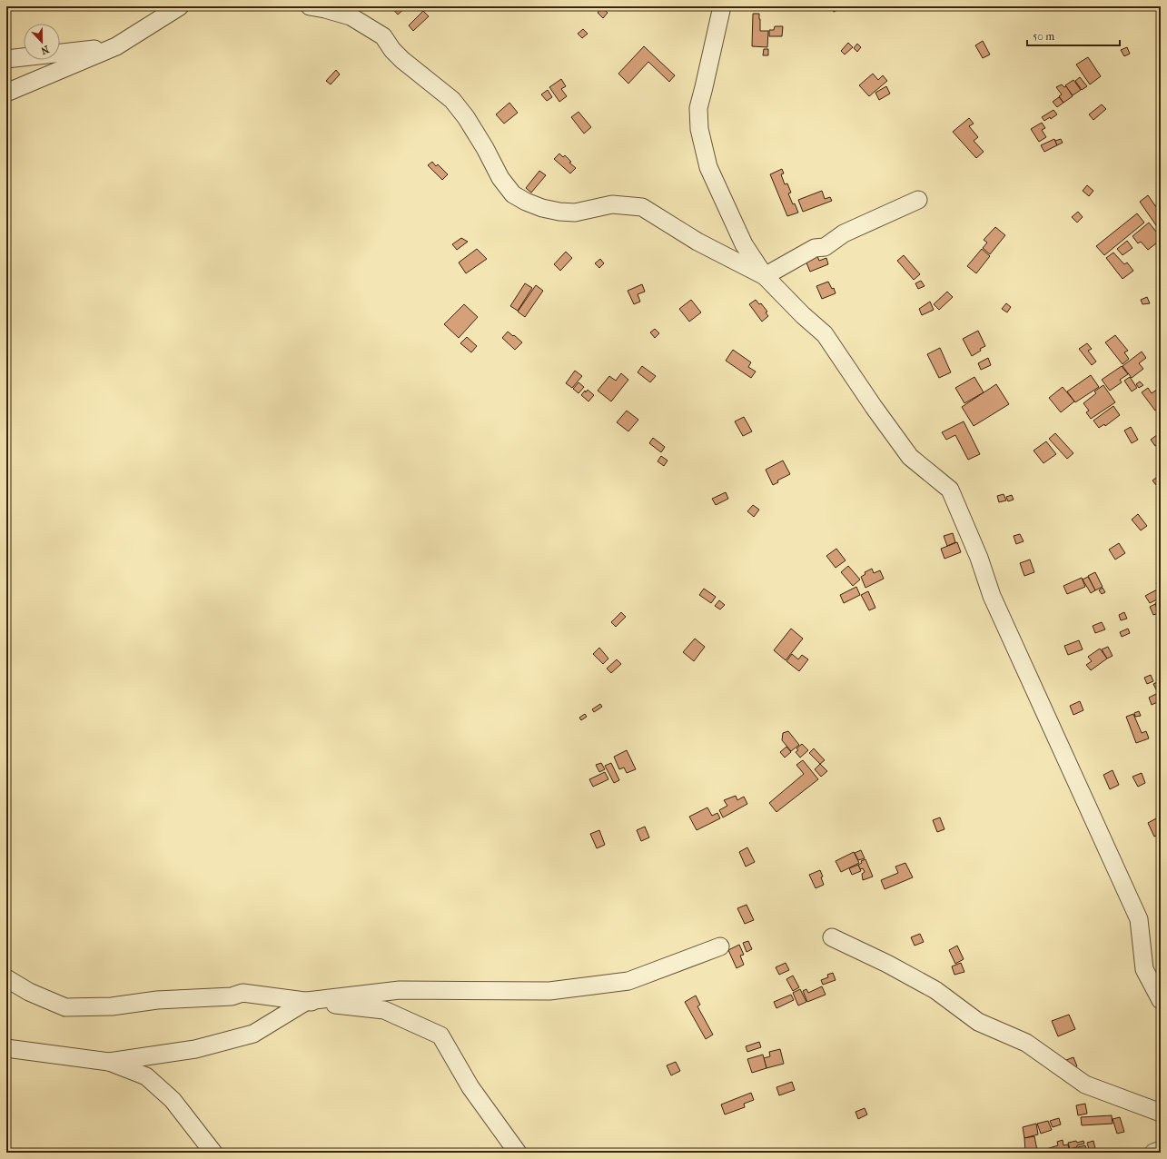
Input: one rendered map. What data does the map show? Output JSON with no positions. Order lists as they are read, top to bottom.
{
  "scale_bar": "50 m",
  "north": "bottom"
}
